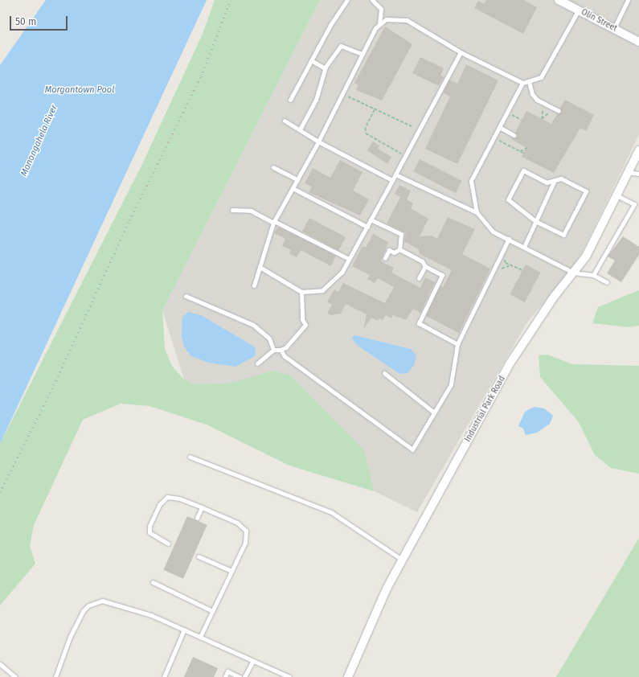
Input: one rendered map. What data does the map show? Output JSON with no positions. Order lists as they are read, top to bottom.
{
  "streets": {
    "street": ["Olin Street", "Industrial Park Road"]
  },
  "water": ["Morgantown Pool", "Monongahela River"],
  "scale_bar": "50 m"
}
